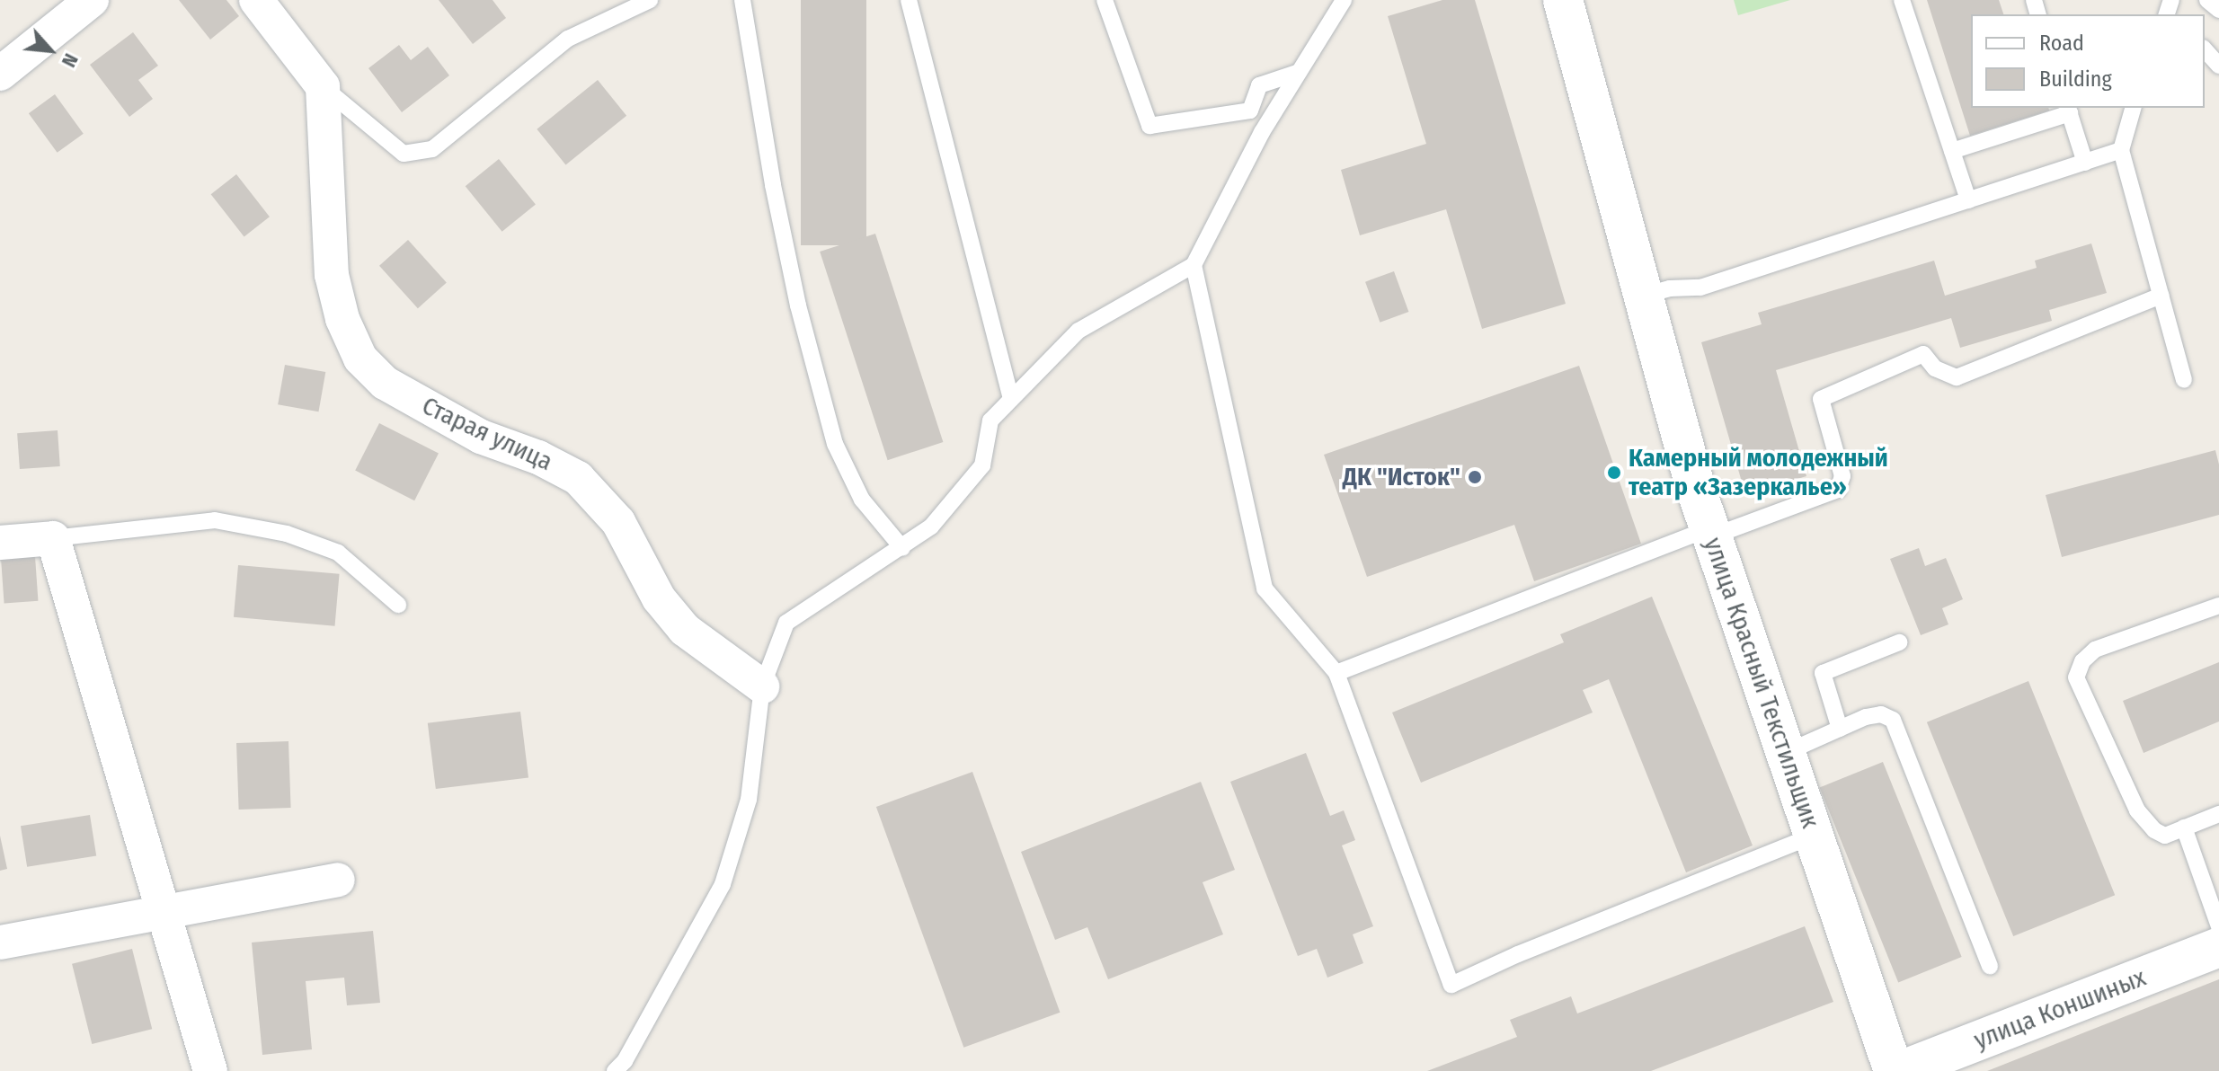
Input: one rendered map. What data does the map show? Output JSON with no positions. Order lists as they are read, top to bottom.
{
  "streets": {
    "street": ["Старая улица", "улица Красный Текстильщик", "улица Коншиных"]
  },
  "places": ["Камерный молодежный театр «Зазеркалье»", "ДК \"Исток\""],
  "legend": ["Road", "Building"],
  "north": "bottom right"
}
